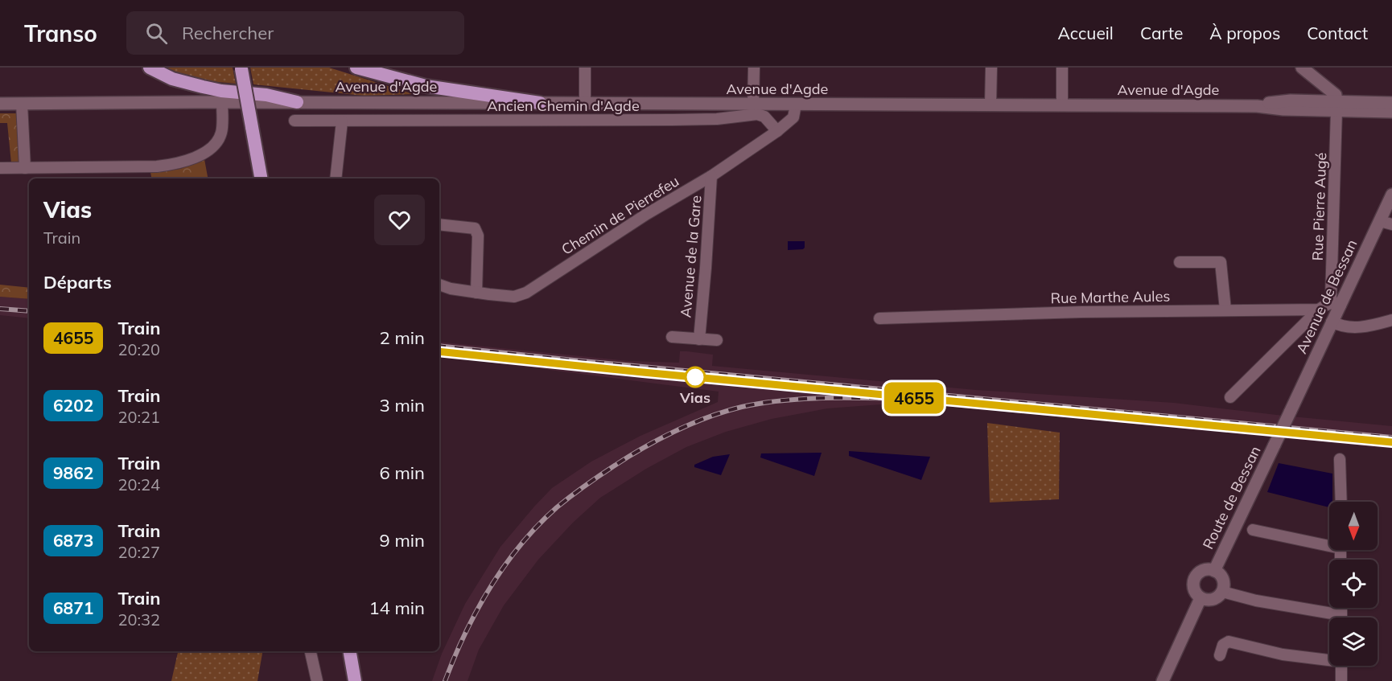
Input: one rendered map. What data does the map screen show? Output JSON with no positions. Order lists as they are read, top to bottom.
{
  "streets": {
    "main road": ["Avenue d'Agde", "Avenue de Bessan", "Route de Bessan"],
    "street": [
      "Ancien Chemin d'Agde",
      "Rue Pierre Augé",
      "Chemin de Pierrefeu",
      "Avenue de la Gare",
      "Rue Marthe Aules"
    ]
  },
  "crossings": [
    ["Avenue d'Agde", "Rue Pierre Augé"],
    ["Avenue d'Agde", "Chemin de Pierrefeu"],
    ["Ancien Chemin d'Agde", "Chemin de Pierrefeu"],
    ["Rue Pierre Augé", "Avenue de Bessan"],
    ["Rue Pierre Augé", "Rue Marthe Aules"],
    ["Chemin de Pierrefeu", "Avenue de la Gare"],
    ["Avenue de Bessan", "Rue Marthe Aules"],
    ["Avenue de Bessan", "Route de Bessan"]
  ],
  "places": ["Vias"],
  "north": "bottom",
  "page": {
    "header": "Transo",
    "search": "Rechercher",
    "nav": [
      "Accueil",
      "Carte",
      "À propos",
      "Contact"
    ],
    "on_map": "4655",
    "heading": [
      ["Vias", "Train"],
      "Départs"
    ],
    "list": [
      {
        "mark": "4655",
        "name": "Train",
        "note": "20:20",
        "value": "2 min"
      },
      {
        "mark": "6202",
        "name": "Train",
        "note": "20:21",
        "value": "3 min"
      },
      {
        "mark": "9862",
        "name": "Train",
        "note": "20:24",
        "value": "6 min"
      },
      {
        "mark": "6873",
        "name": "Train",
        "note": "20:27",
        "value": "9 min"
      },
      {
        "mark": "6871",
        "name": "Train",
        "note": "20:32",
        "value": "14 min"
      }
    ]
  }
}
